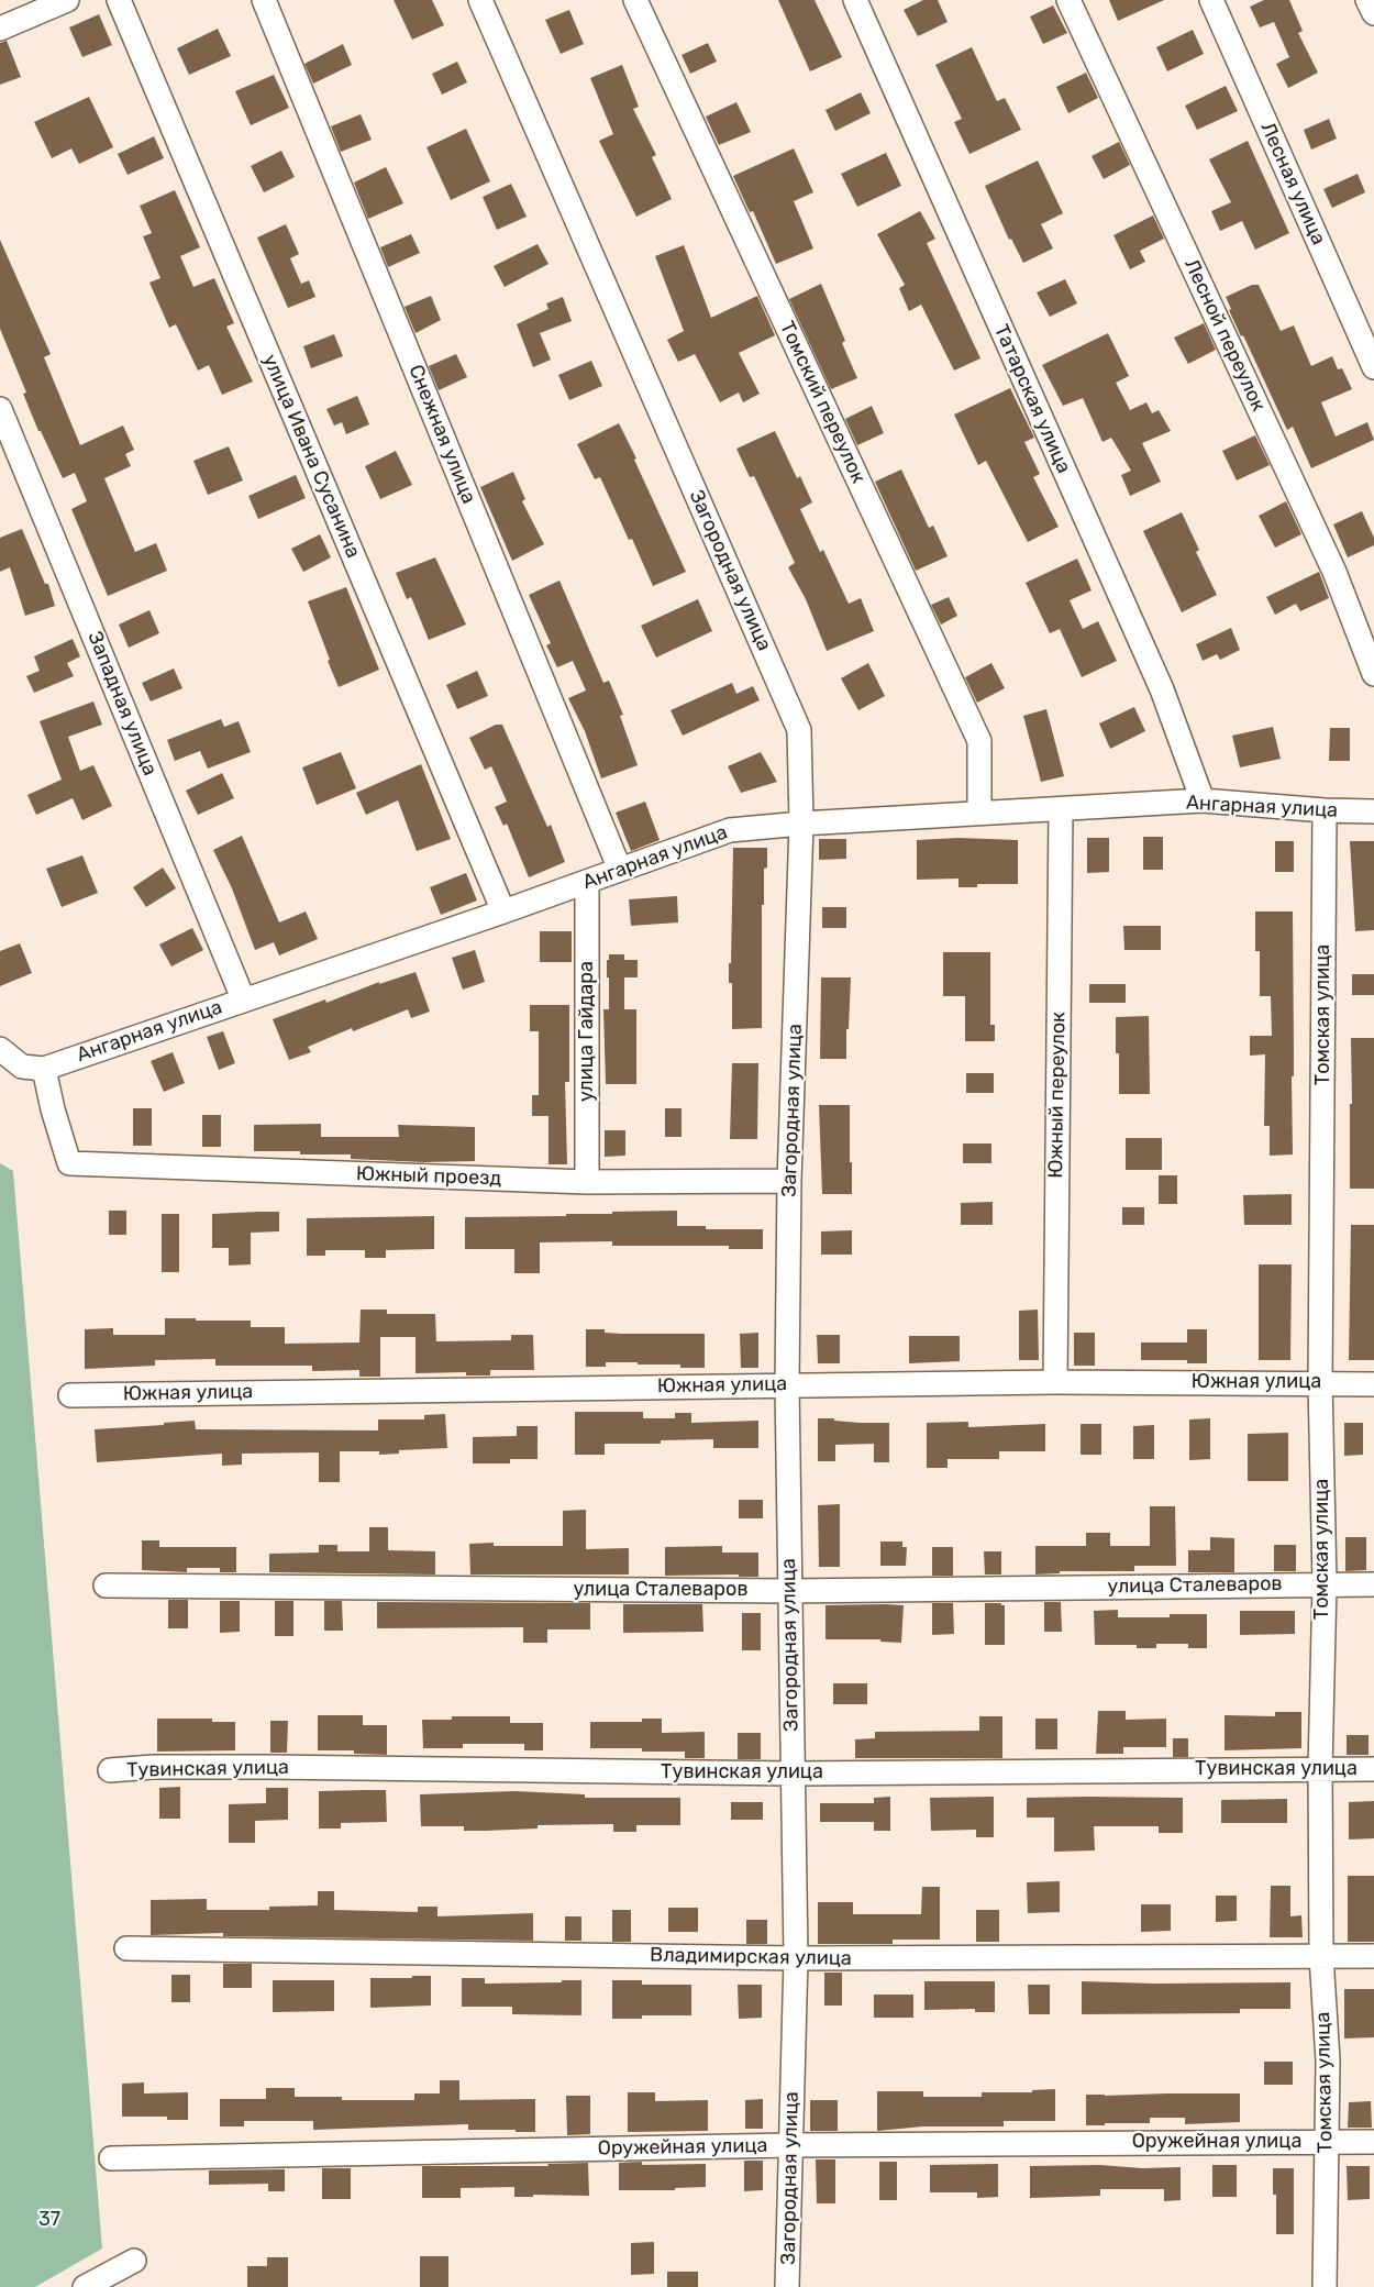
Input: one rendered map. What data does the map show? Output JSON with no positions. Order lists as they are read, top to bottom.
{
  "streets": {
    "street": [
      "Лесная улица",
      "Лесной переулок",
      "Татарская улица",
      "Томский переулок",
      "Снежная улица",
      "улица Ивана Сусанина",
      "Загородная улица",
      "Западная улица",
      "Ангарная улица",
      "Томская улица",
      "улица Гайдара",
      "Южный переулок",
      "Южный проезд",
      "Южная улица",
      "улица Сталеваров",
      "Тувинская улица",
      "Владимирская улица",
      "Оружейная улица"
    ]
  },
  "crossings": [
    ["Татарская улица", "Ангарная улица"],
    ["Томский переулок", "Ангарная улица"],
    ["Снежная улица", "Ангарная улица"],
    ["улица Ивана Сусанина", "Ангарная улица"],
    ["Загородная улица", "Ангарная улица"],
    ["Загородная улица", "Южный проезд"],
    ["Загородная улица", "Южная улица"],
    ["Загородная улица", "улица Сталеваров"],
    ["Загородная улица", "Тувинская улица"],
    ["Загородная улица", "Владимирская улица"],
    ["Загородная улица", "Оружейная улица"],
    ["Западная улица", "Ангарная улица"],
    ["Ангарная улица", "Томская улица"],
    ["Ангарная улица", "улица Гайдара"],
    ["Ангарная улица", "Южный переулок"],
    ["Ангарная улица", "Южный проезд"],
    ["Томская улица", "Южная улица"],
    ["Томская улица", "улица Сталеваров"],
    ["Томская улица", "Тувинская улица"],
    ["Томская улица", "Владимирская улица"],
    ["Томская улица", "Оружейная улица"],
    ["улица Гайдара", "Южный проезд"],
    ["Южный переулок", "Южная улица"]
  ],
  "parks": ["37"]
}
